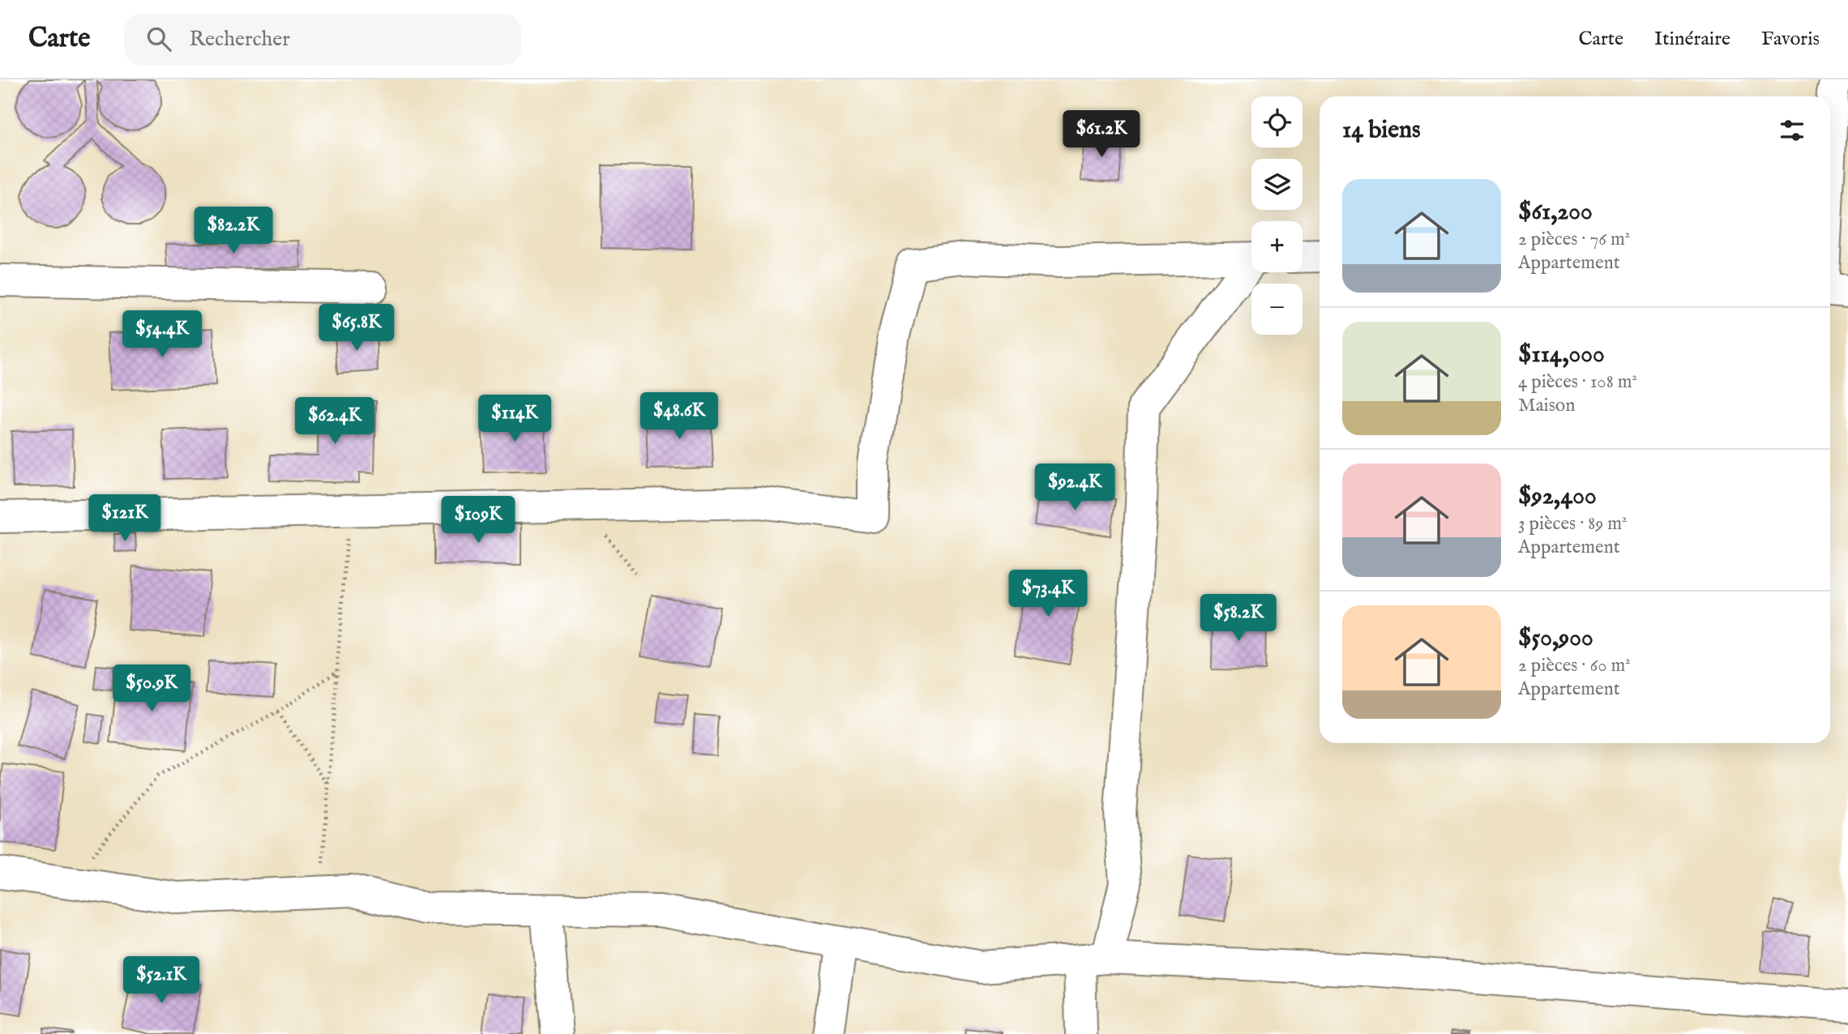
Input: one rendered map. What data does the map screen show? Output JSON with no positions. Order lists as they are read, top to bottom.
{
  "page": {
    "header": "Carte",
    "search": "Rechercher",
    "nav": ["Carte", "Itinéraire", "Favoris"],
    "map_buttons": ["+", "−"],
    "heading": "14 biens",
    "price": [
      "$61.2K",
      "$82.2K",
      "$65.8K",
      "$54.4K",
      "$48.6K",
      "$114K",
      "$62.4K",
      "$92.4K",
      "$121K",
      "$109K",
      "$73.4K",
      "$58.2K",
      "$50.9K",
      "$52.1K"
    ],
    "list": [
      {
        "name": "$61,200",
        "note": "2 pièces · 76 m² · Appartement"
      },
      {
        "name": "$114,000",
        "note": "4 pièces · 108 m² · Maison"
      },
      {
        "name": "$92,400",
        "note": "3 pièces · 89 m² · Appartement"
      },
      {
        "name": "$50,900",
        "note": "2 pièces · 60 m² · Appartement"
      }
    ]
  }
}
